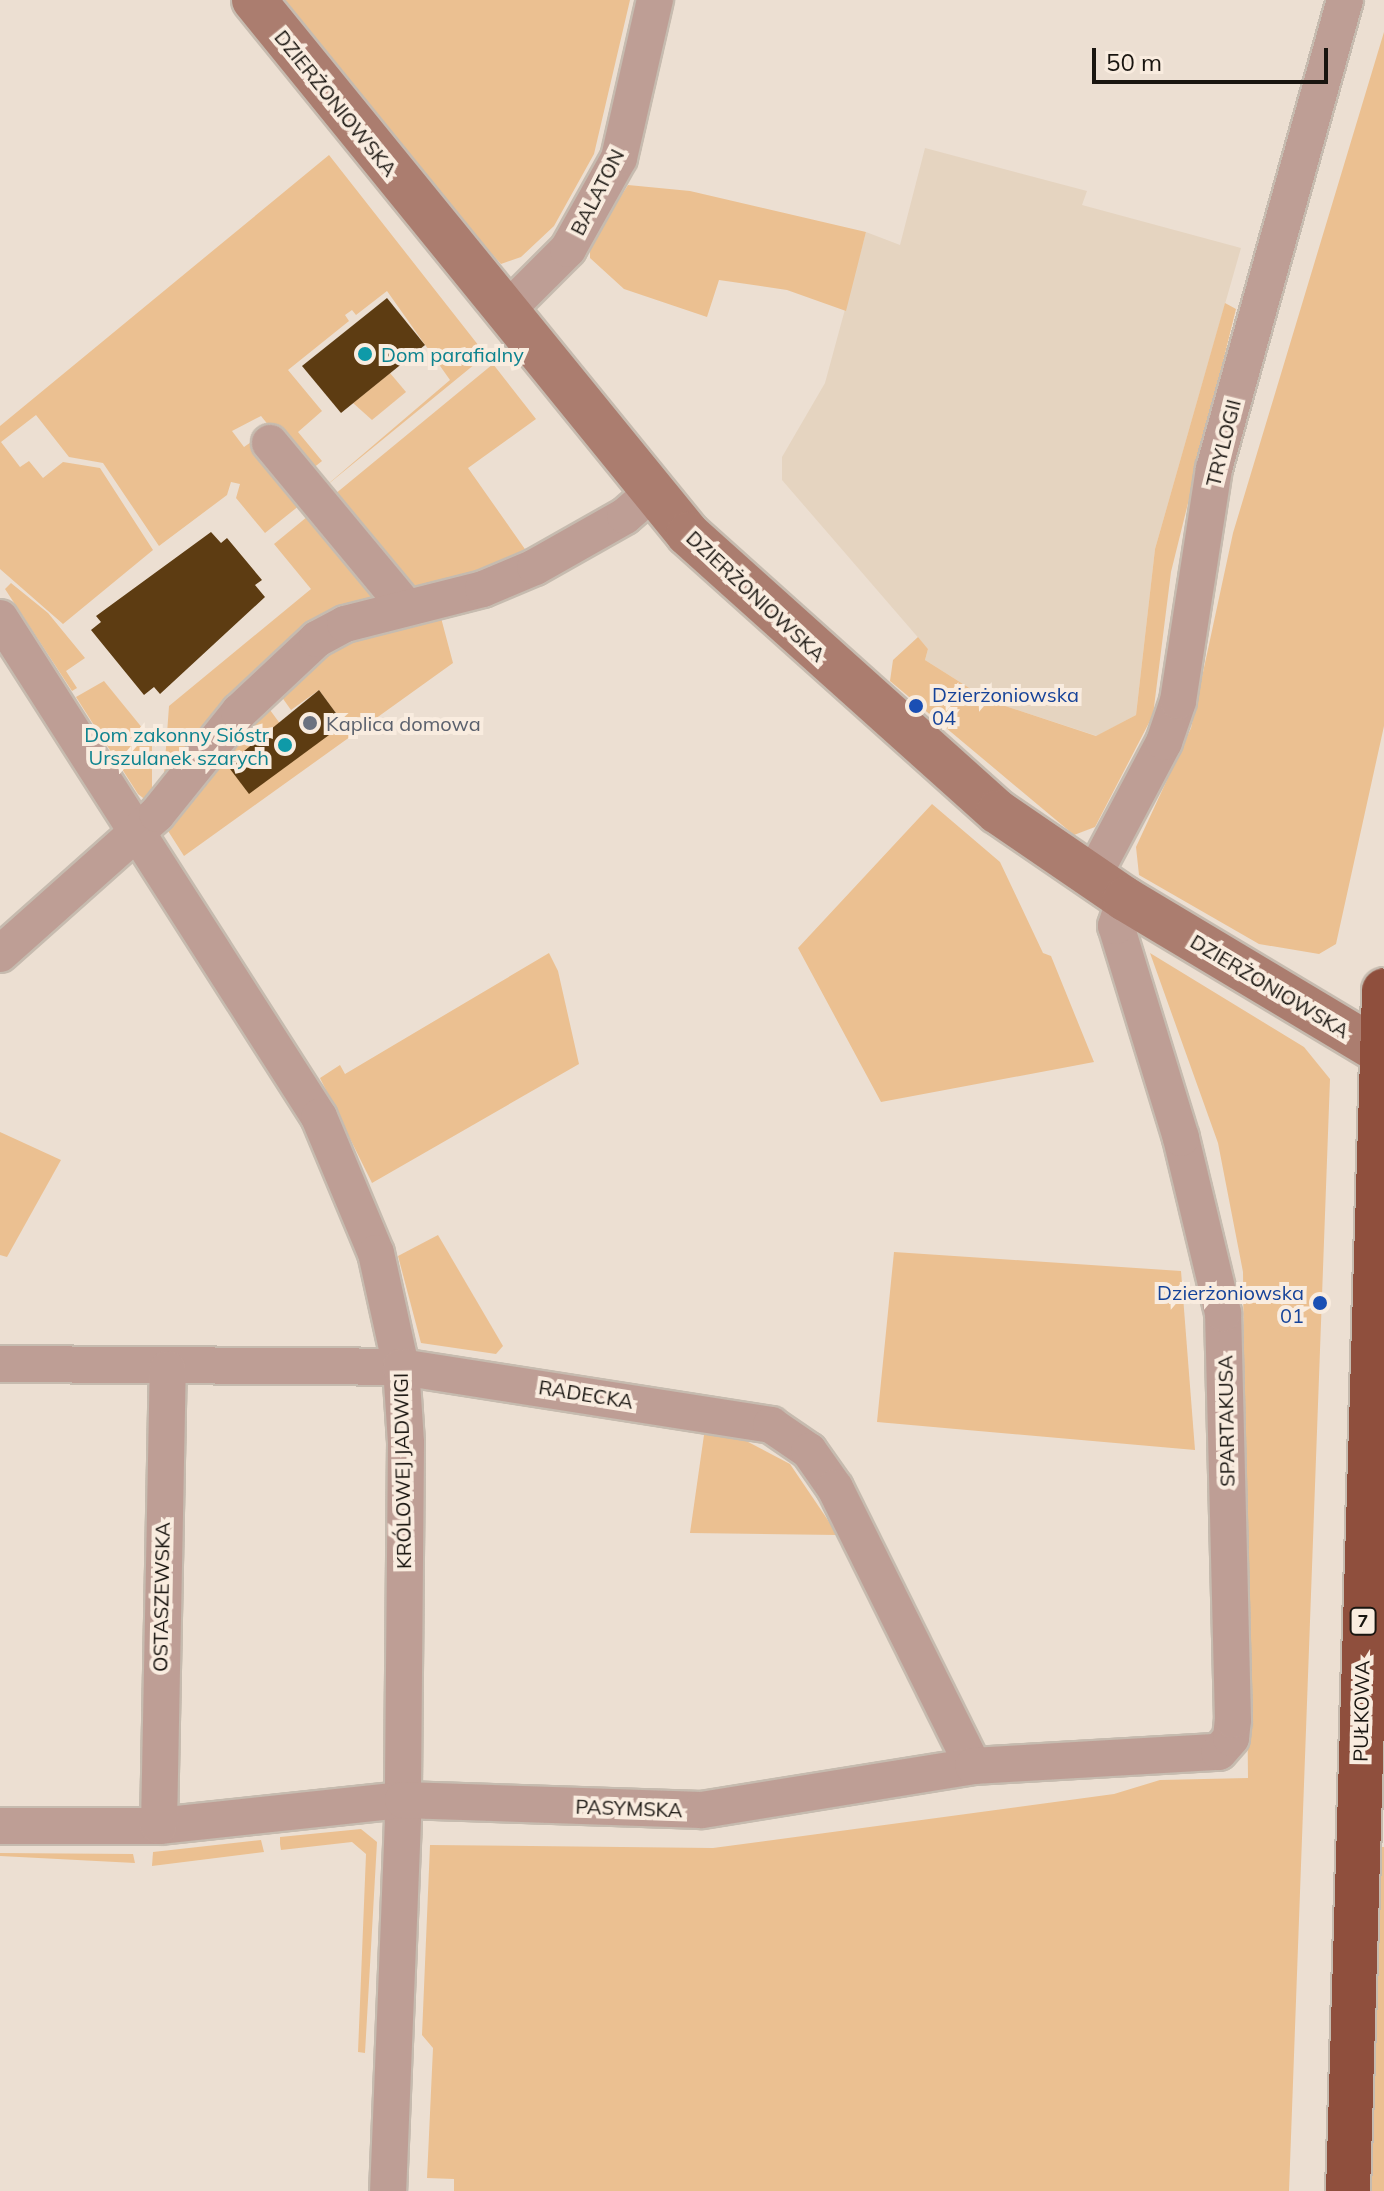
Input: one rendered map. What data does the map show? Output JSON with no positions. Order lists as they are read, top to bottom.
{
  "streets": {
    "highway": ["7", "PUŁKOWA"],
    "street": [
      "DZIERŻONIOWSKA",
      "BALATON",
      "TRYLOGII",
      "RADECKA",
      "SPARTAKUSA",
      "KRÓLOWEJ JADWIGI",
      "OSTASZEWSKA",
      "PASYMSKA"
    ]
  },
  "crossings": [
    ["DZIERŻONIOWSKA", "BALATON"],
    ["DZIERŻONIOWSKA", "TRYLOGII"],
    ["DZIERŻONIOWSKA", "SPARTAKUSA"],
    ["DZIERŻONIOWSKA", "PUŁKOWA"],
    ["TRYLOGII", "SPARTAKUSA"],
    ["RADECKA", "KRÓLOWEJ JADWIGI"],
    ["RADECKA", "OSTASZEWSKA"],
    ["RADECKA", "PASYMSKA"],
    ["SPARTAKUSA", "PASYMSKA"],
    ["KRÓLOWEJ JADWIGI", "PASYMSKA"],
    ["OSTASZEWSKA", "PASYMSKA"]
  ],
  "places": [
    "Dom parafialny",
    "Dzierżoniowska 04",
    "Kaplica domowa",
    "Dom zakonny Sióstr Urszulanek szarych",
    "Dzierżoniowska 01"
  ],
  "scale_bar": "50 m"
}
